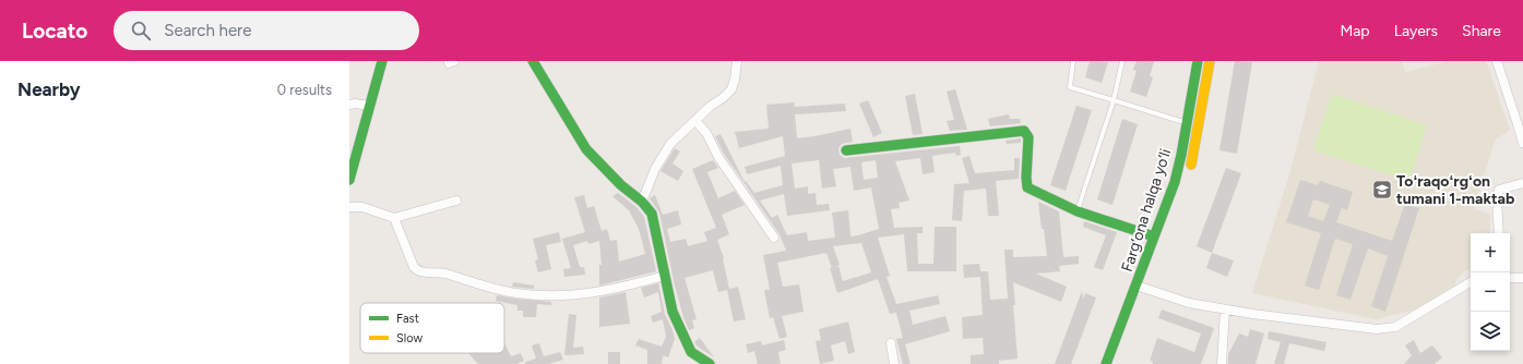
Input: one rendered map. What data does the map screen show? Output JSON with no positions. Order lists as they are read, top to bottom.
{
  "streets": {
    "main road": ["Farg‘ona halqa yo‘li"]
  },
  "places": {
    "school or university": ["Toʻraqoʻrgʻon tumani 1-maktab"]
  },
  "legend": ["Fast", "Slow"],
  "page": {
    "header": "Locato",
    "search": "Search here",
    "nav": ["Map", "Layers", "Share"],
    "heading": ["Nearby", "0 results"],
    "map_buttons": ["+", "−"]
  }
}
